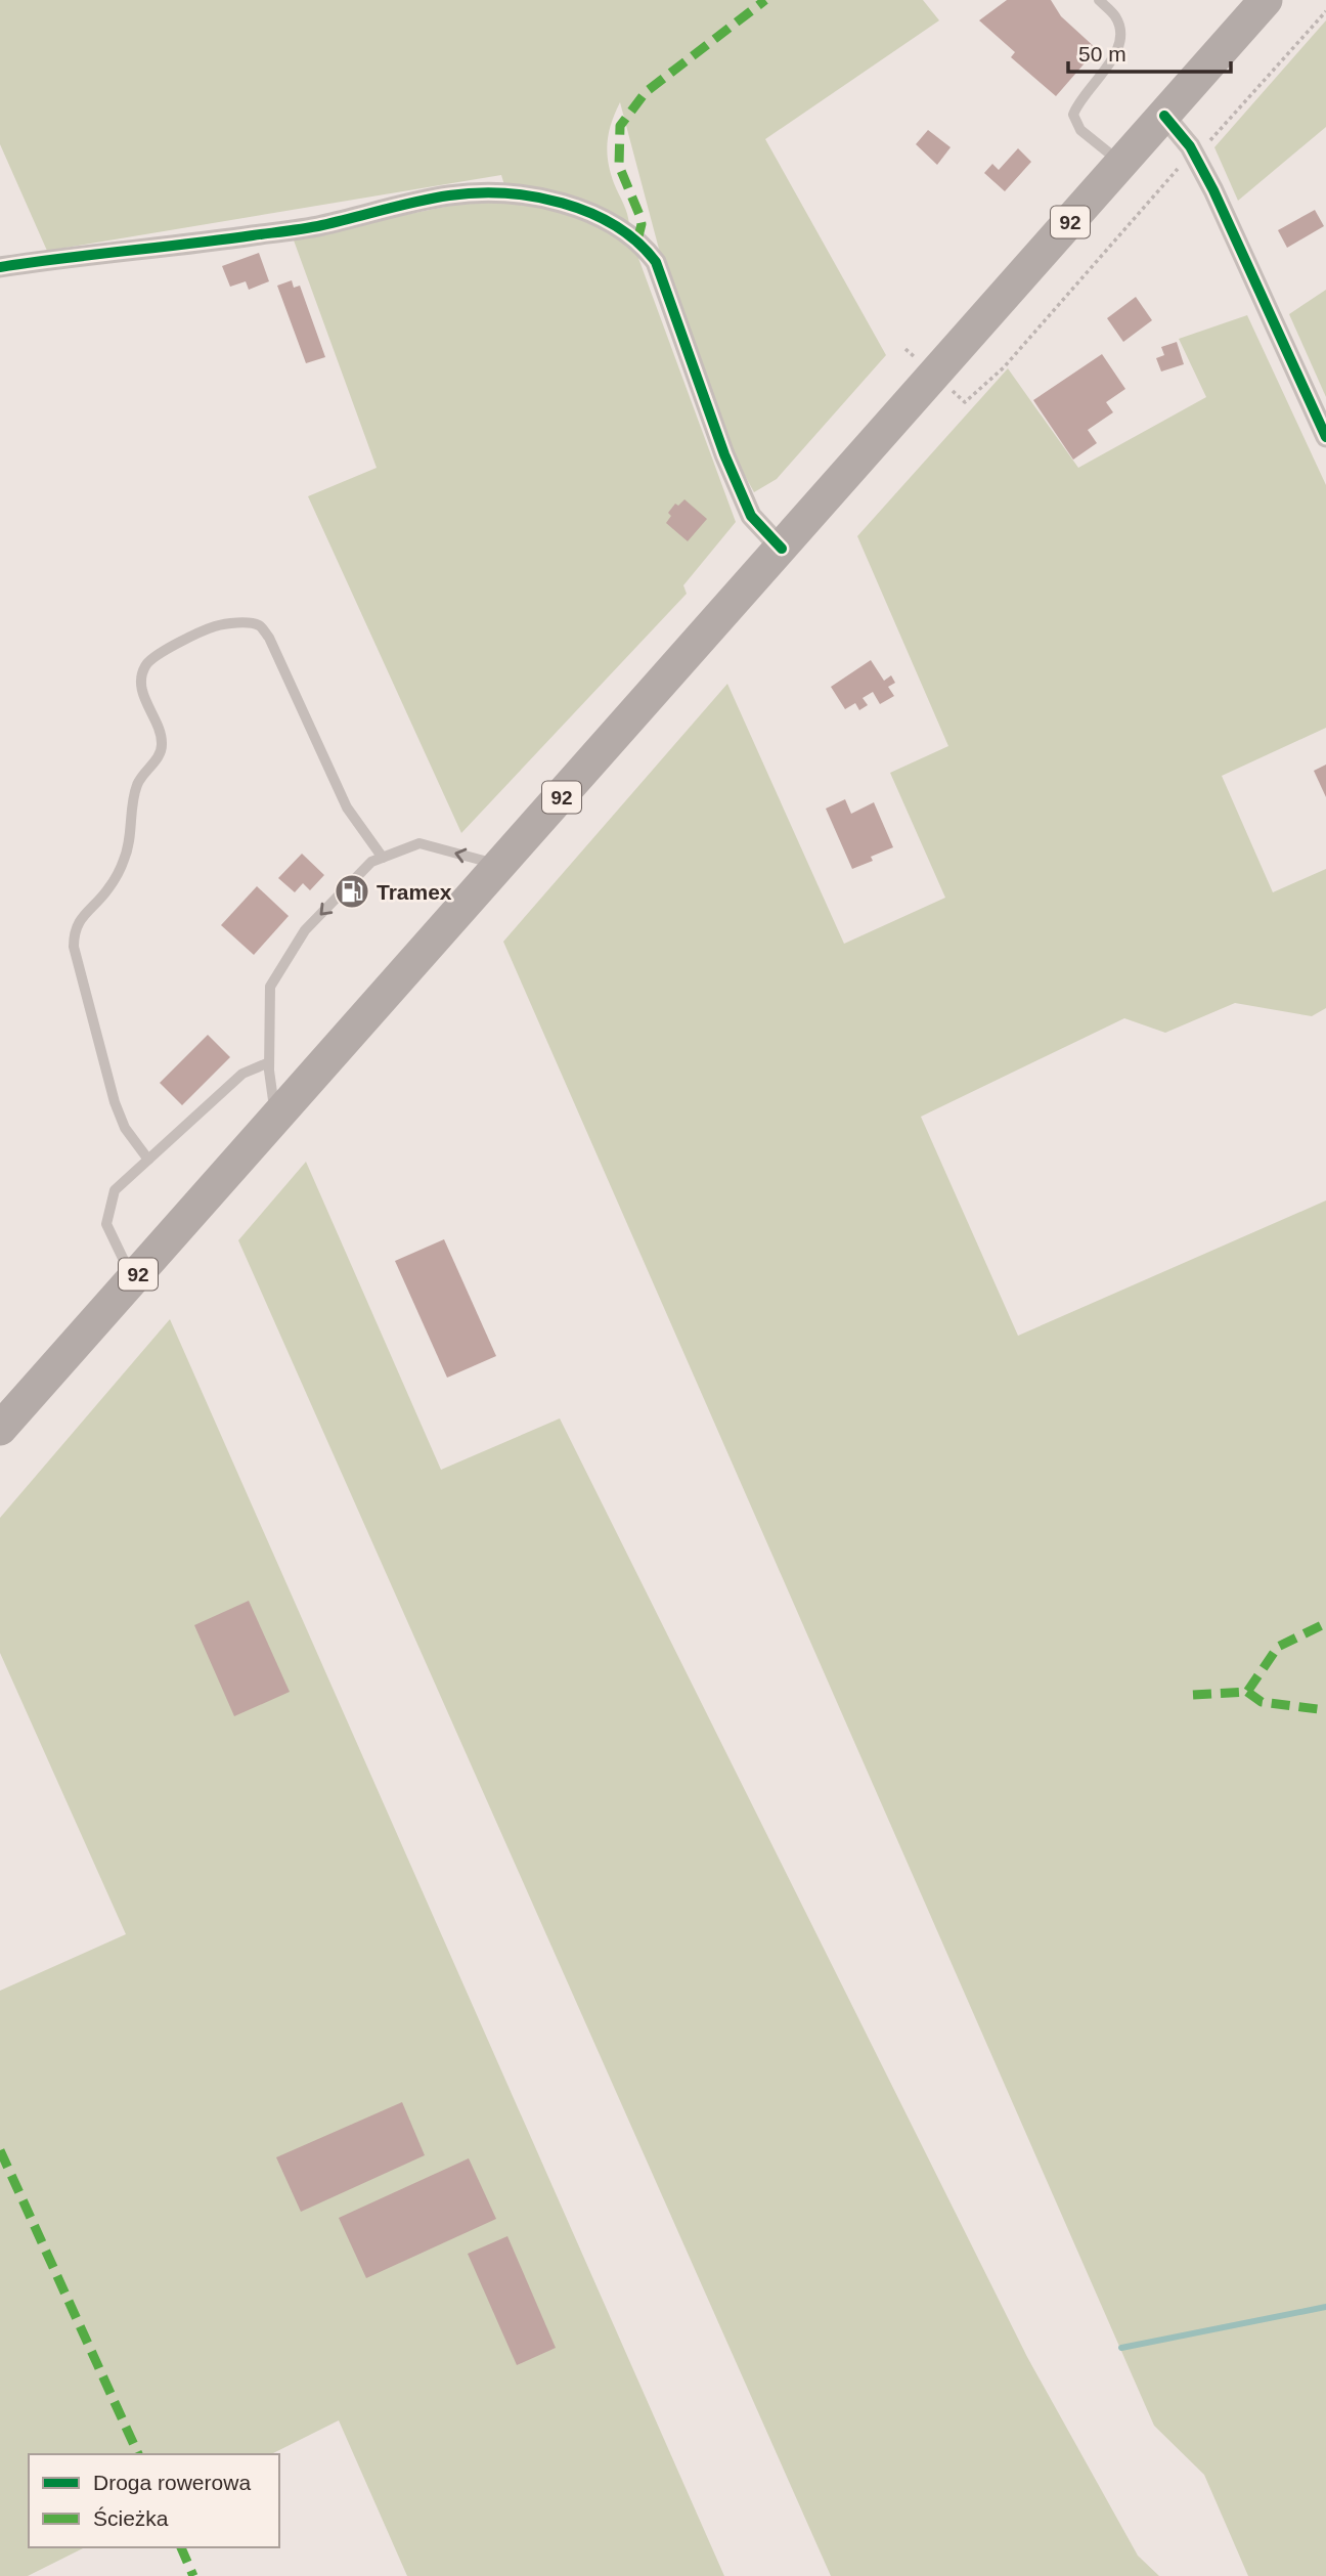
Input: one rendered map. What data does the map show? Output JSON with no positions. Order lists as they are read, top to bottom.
{
  "streets": {
    "main road": ["92"]
  },
  "places": {
    "fuel station": ["Tramex"]
  },
  "legend": ["Droga rowerowa", "Ścieżka"],
  "scale_bar": "50 m"
}
